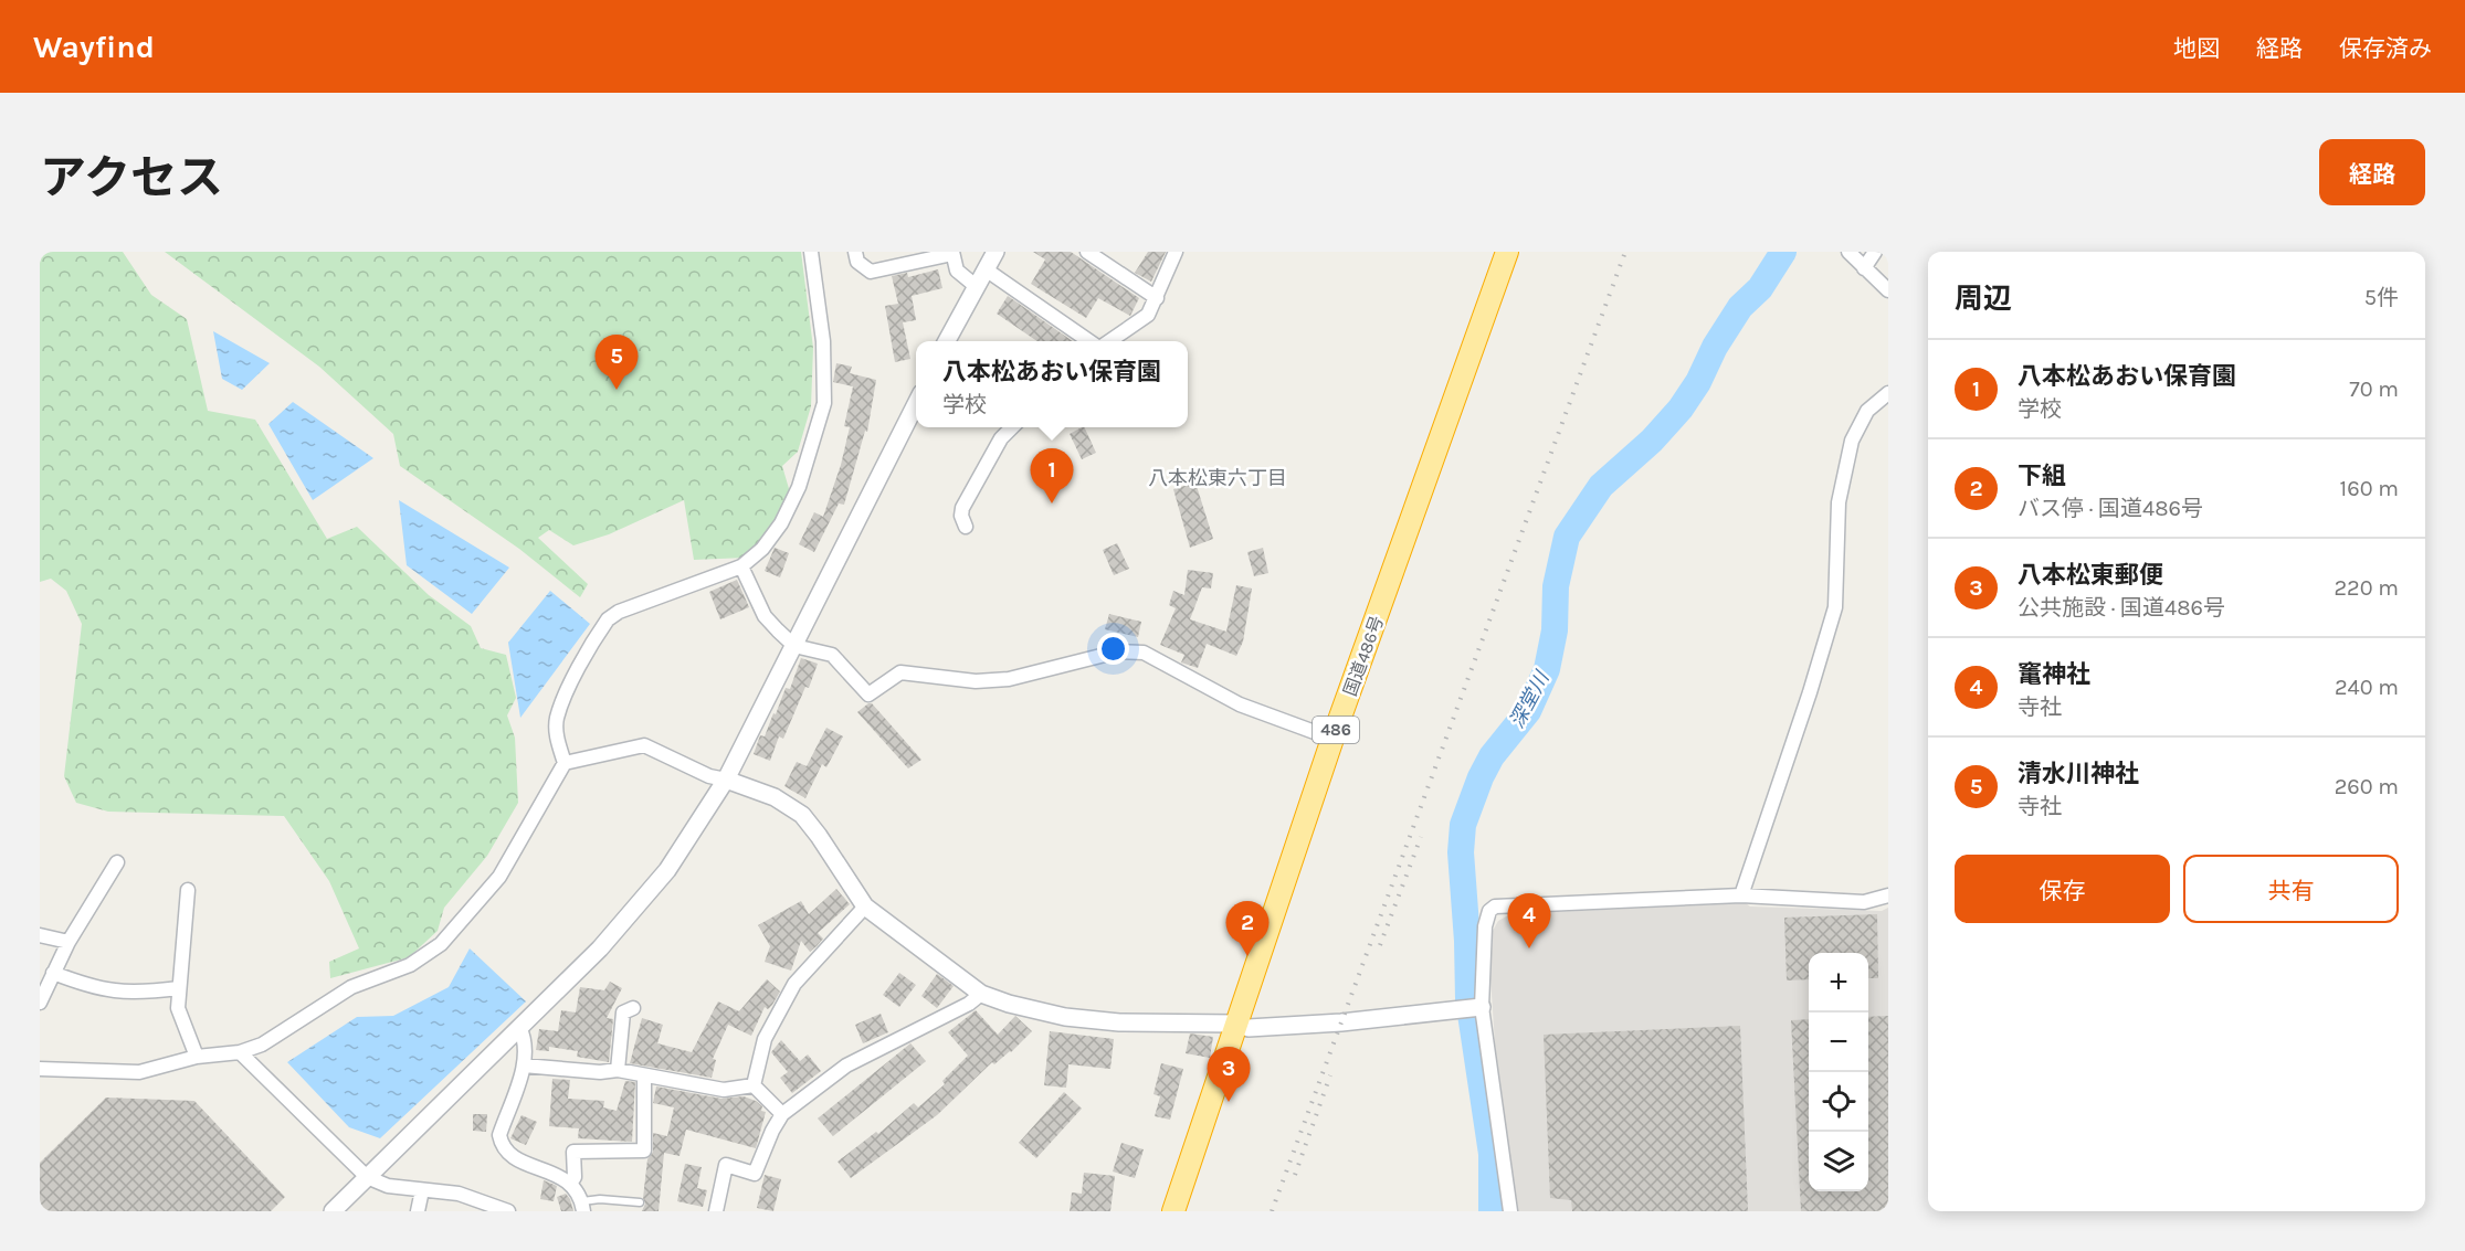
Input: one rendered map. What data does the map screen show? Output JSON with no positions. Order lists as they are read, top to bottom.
{
  "streets": {
    "highway": ["国道486号", "486"]
  },
  "districts": ["八本松東六丁目"],
  "water": ["深堂川"],
  "page": {
    "header": "Wayfind",
    "nav": ["地図", "経路", "保存済み"],
    "title": "アクセス",
    "buttons": [
      "経路",
      ["保存", "共有"]
    ],
    "heading": ["周辺", "5件"],
    "pins": [
      "5",
      "1",
      "4",
      "2",
      "3"
    ],
    "list": [
      {
        "mark": "1",
        "name": "八本松あおい保育園",
        "note": "学校",
        "value": "70 m"
      },
      {
        "mark": "2",
        "name": "下組",
        "note": "バス停 · 国道486号",
        "value": "160 m"
      },
      {
        "mark": "3",
        "name": "八本松東郵便",
        "note": "公共施設 · 国道486号",
        "value": "220 m"
      },
      {
        "mark": "4",
        "name": "竃神社",
        "note": "寺社",
        "value": "240 m"
      },
      {
        "mark": "5",
        "name": "清水川神社",
        "note": "寺社",
        "value": "260 m"
      }
    ],
    "popup": ["八本松あおい保育園", "学校"],
    "map_buttons": ["+", "−"]
  }
}
